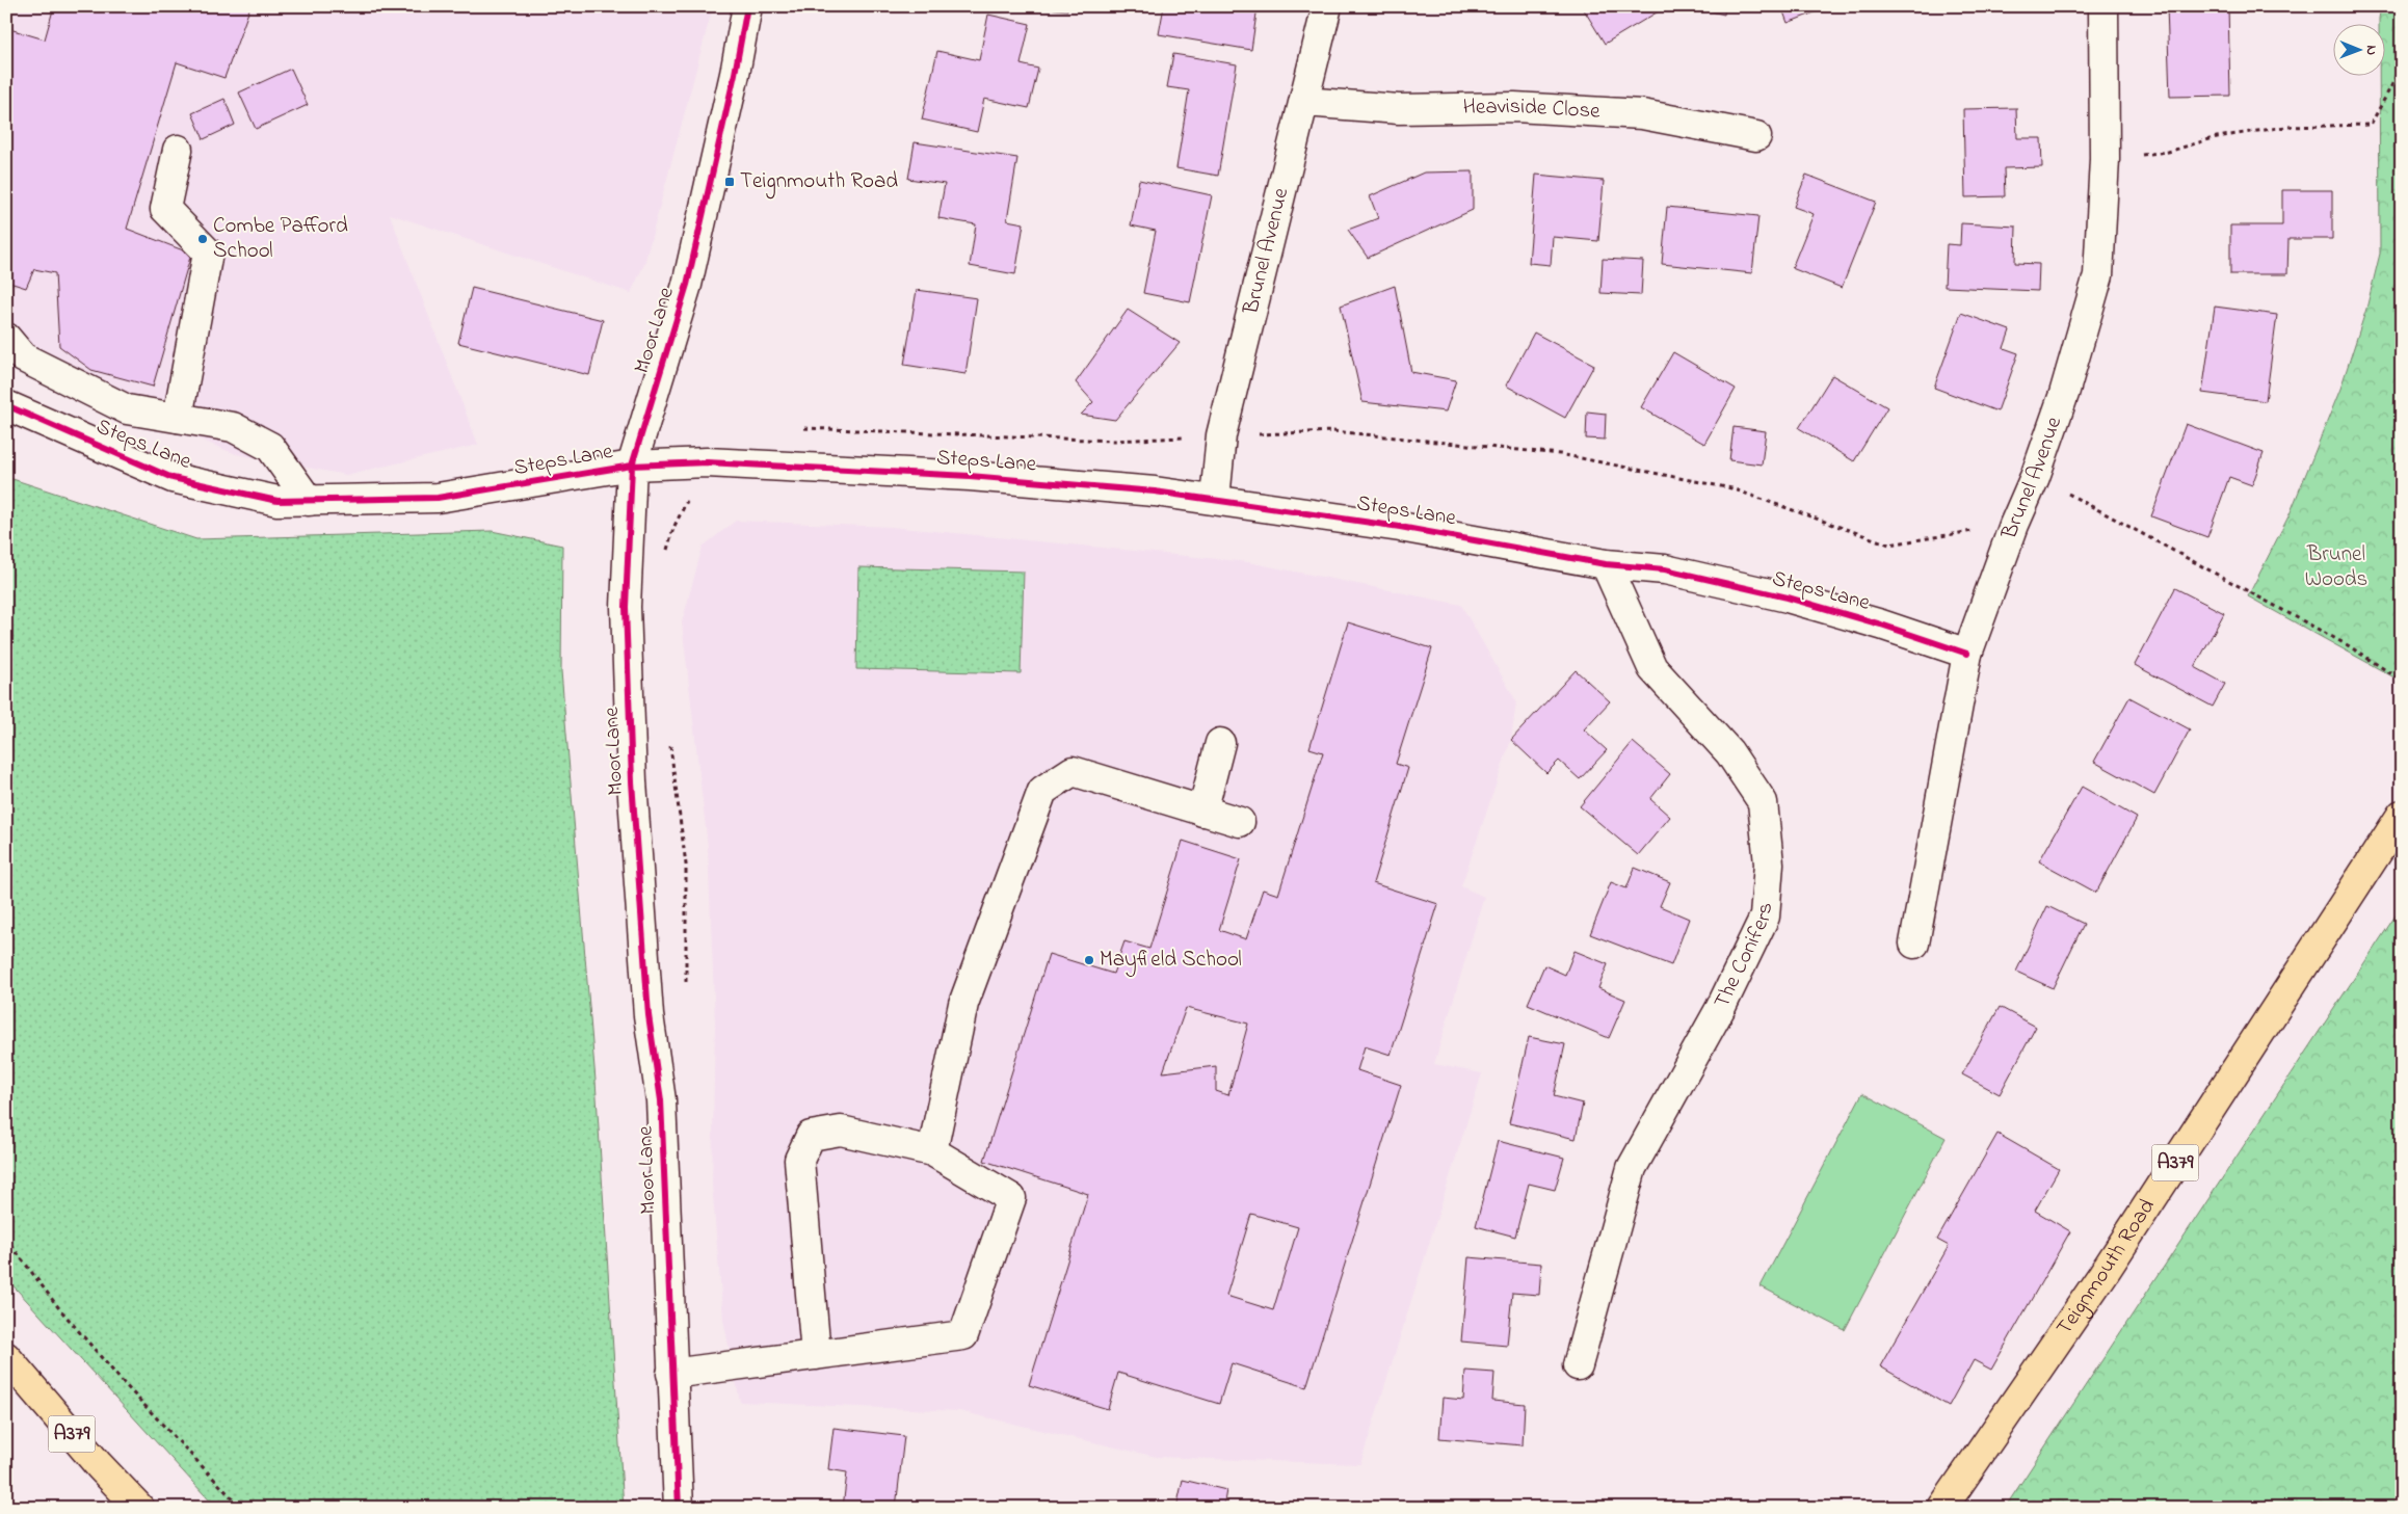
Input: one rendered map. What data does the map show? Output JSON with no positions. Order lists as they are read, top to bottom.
{
  "streets": {
    "main road": ["A379", "Teignmouth Road"],
    "street": [
      "Heaviside Close",
      "Brunel Avenue",
      "Moor Lane",
      "Steps Lane",
      "The Conifers"
    ]
  },
  "crossings": [
    ["Heaviside Close", "Brunel Avenue"],
    ["Brunel Avenue", "Steps Lane"],
    ["Moor Lane", "Steps Lane"],
    ["Steps Lane", "The Conifers"]
  ],
  "parks": ["Brunel Woods"],
  "places": {
    "transit": ["Teignmouth Road"],
    "other": ["Combe Pafford School", "Mayfield School"]
  },
  "north": "right"
}
